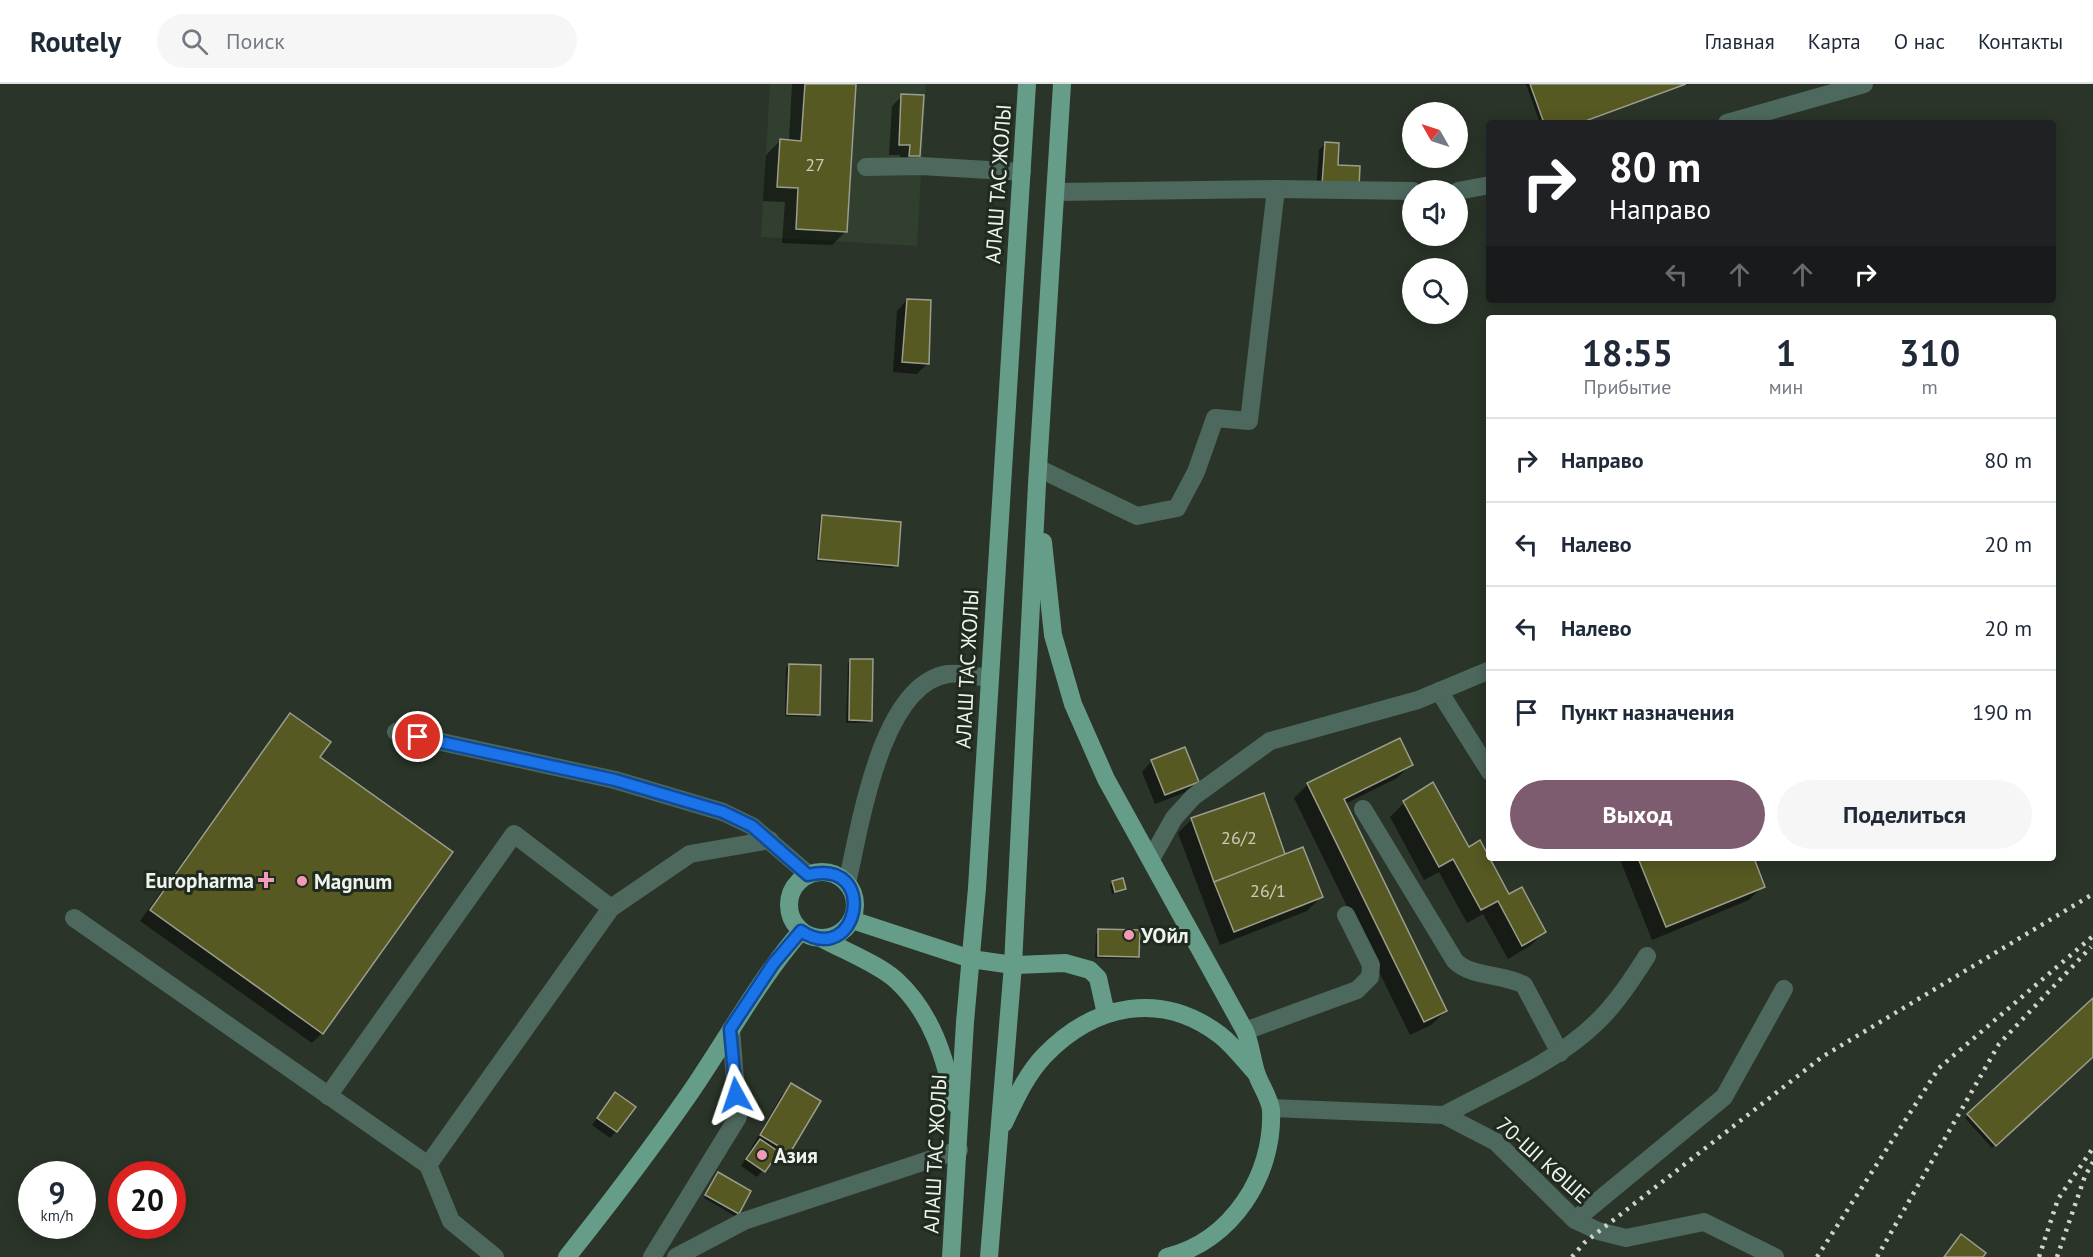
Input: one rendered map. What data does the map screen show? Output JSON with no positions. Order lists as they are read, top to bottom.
{
  "streets": {
    "main road": ["АЛАШ ТАС ЖОЛЫ"],
    "lane": ["70-ШІ КӨШЕ"]
  },
  "places": {
    "health": ["Europharma"],
    "other": ["Magnum", "УОйл", "Азия"]
  },
  "house_numbers": ["27", "26/2", "26/1"],
  "north": "top left",
  "page": {
    "header": "Routely",
    "search": "Поиск",
    "nav": [
      "Главная",
      "Карта",
      "О нас",
      "Контакты"
    ],
    "turn": ["80 m", "Направо"],
    "eta": [
      "18:55",
      "Прибытие",
      "1",
      "мин",
      "310",
      "m"
    ],
    "list": [
      {
        "name": "Направо",
        "value": "80 m"
      },
      {
        "name": "Налево",
        "value": "20 m"
      },
      {
        "name": "Налево",
        "value": "20 m"
      },
      {
        "name": "Пункт назначения",
        "value": "190 m"
      }
    ],
    "buttons": ["Выход", "Поделиться"],
    "speed": "9 km/h",
    "limit": "20"
  }
}
